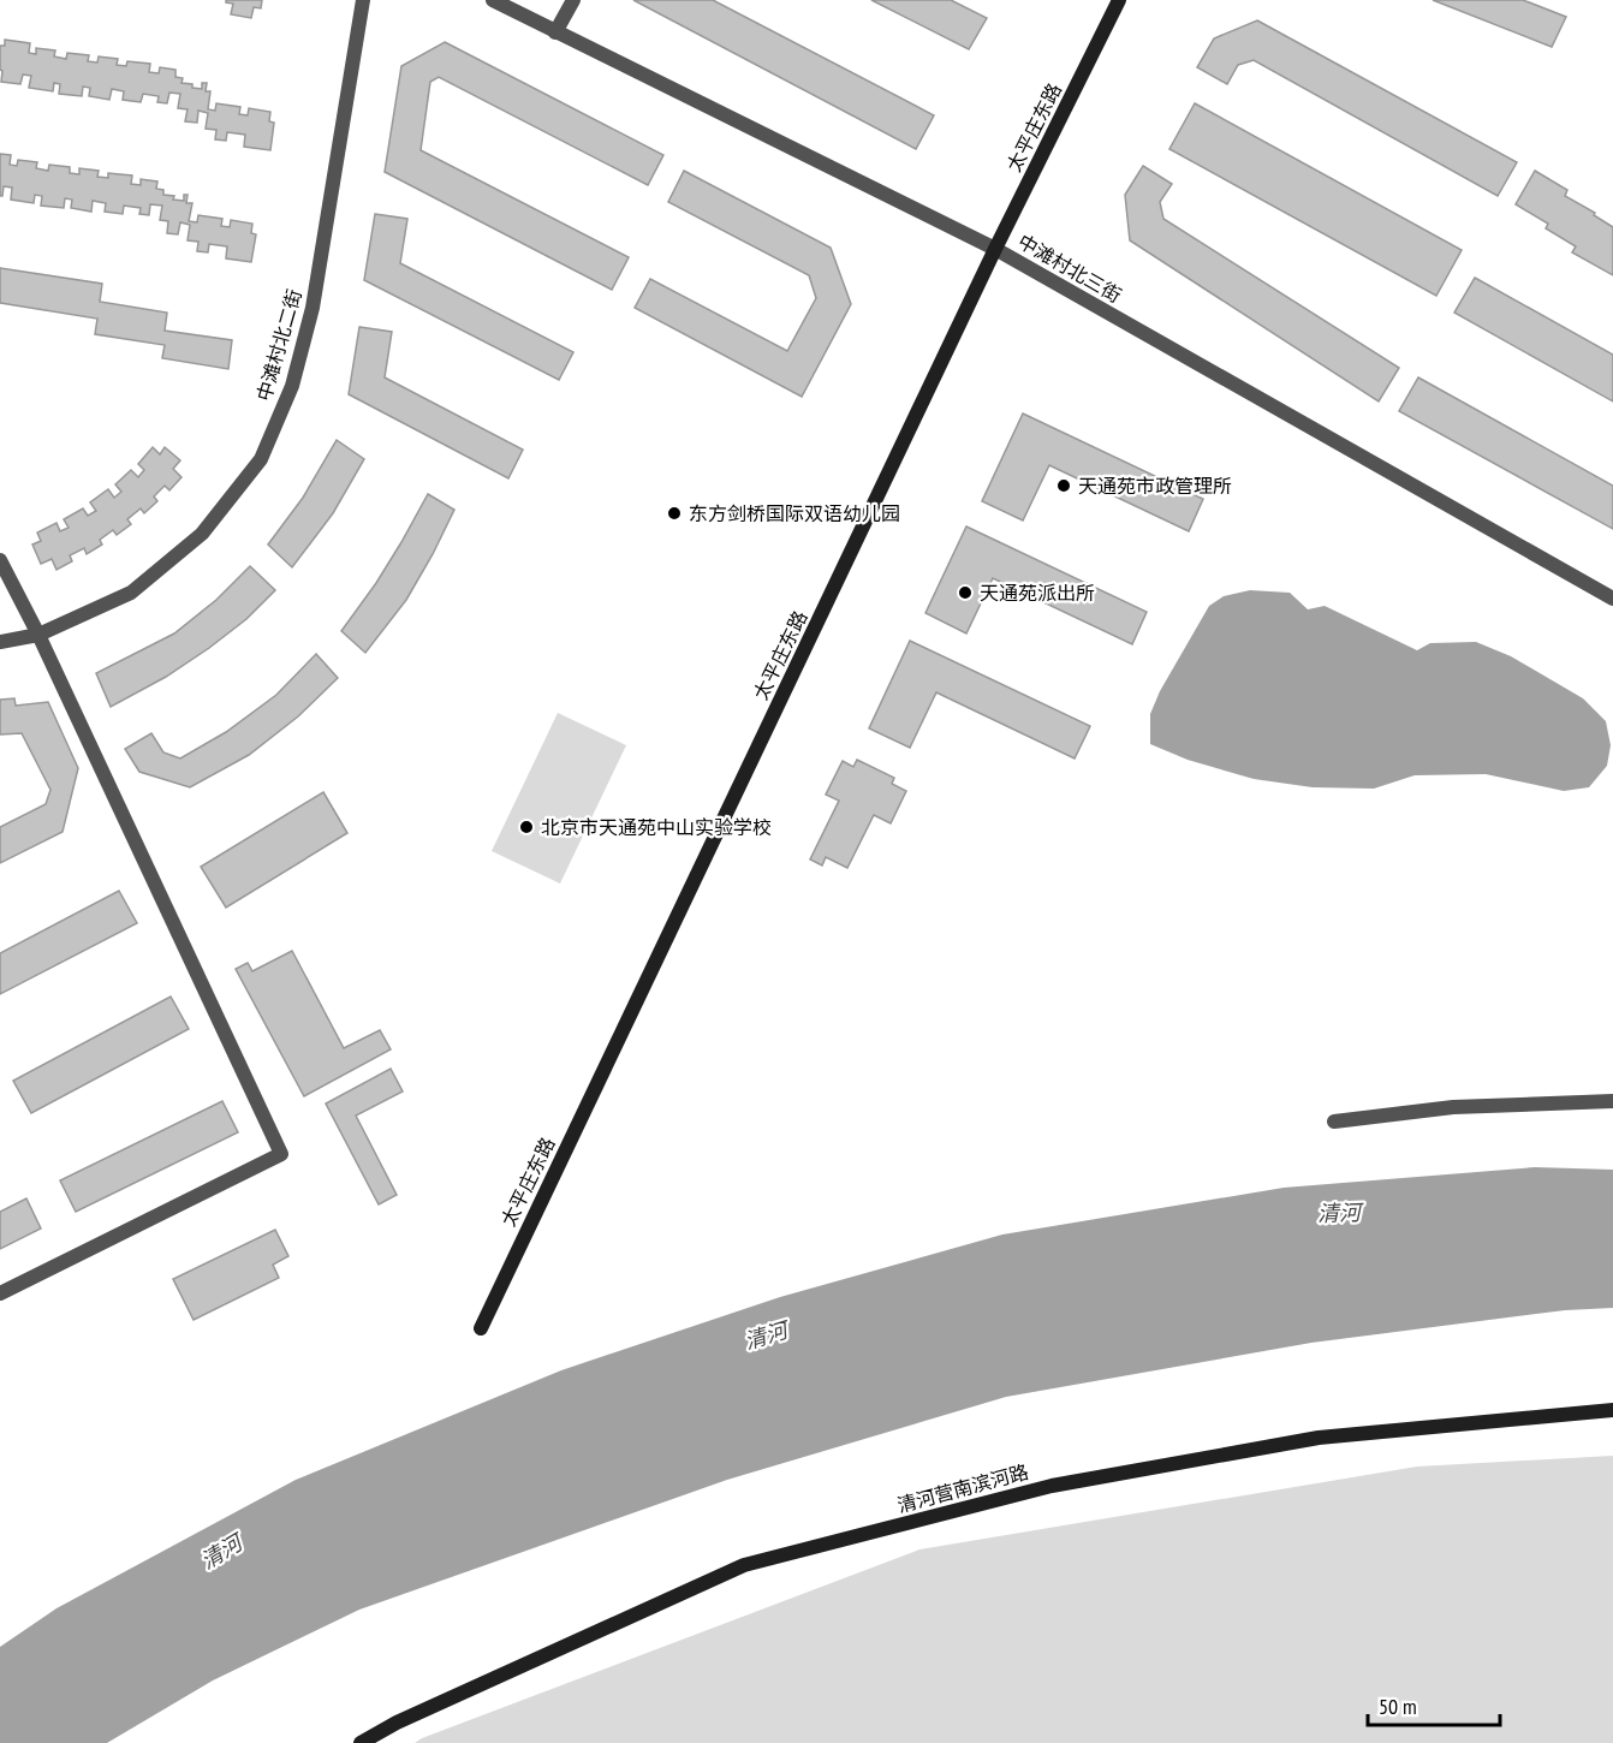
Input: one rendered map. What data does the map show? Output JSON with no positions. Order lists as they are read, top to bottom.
{
  "streets": {
    "street": [
      "太平庄东路",
      "中滩村北三街",
      "中滩村北二街",
      "清河营南滨河路"
    ]
  },
  "crossings": [
    ["太平庄东路", "中滩村北三街"]
  ],
  "water": ["清河"],
  "places": [
    "天通苑市政管理所",
    "东方剑桥国际双语幼儿园",
    "天通苑派出所",
    "北京市天通苑中山实验学校"
  ],
  "scale_bar": "50 m"
}
